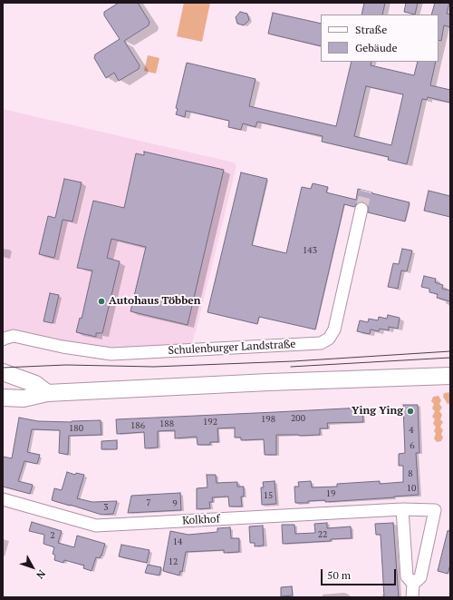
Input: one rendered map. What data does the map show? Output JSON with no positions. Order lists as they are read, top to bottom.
{
  "streets": {
    "street": ["Schulenburger Landstraße", "Kolkhof"]
  },
  "places": ["Autohaus Többen", "Ying Ying"],
  "house_numbers": [
    "143",
    "200",
    "198",
    "192",
    "188",
    "186",
    "180",
    "4",
    "6",
    "8",
    "10",
    "19",
    "15",
    "7",
    "9",
    "3",
    "22",
    "2",
    "14",
    "12"
  ],
  "legend": ["Straße", "Gebäude"],
  "scale_bar": "50 m",
  "north": "bottom right"
}
